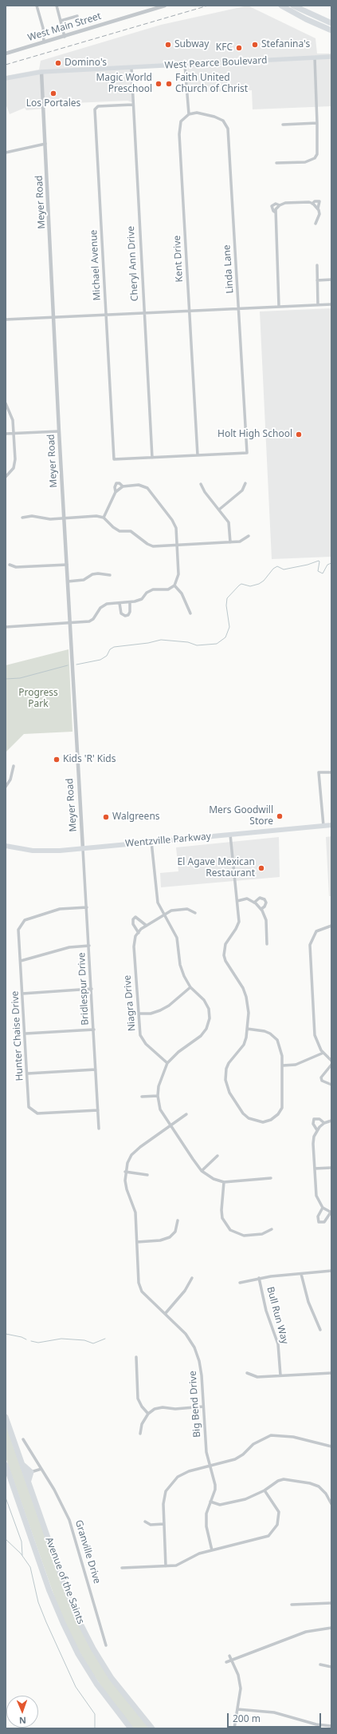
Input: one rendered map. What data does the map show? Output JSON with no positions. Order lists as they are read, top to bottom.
{
  "streets": {
    "highway": ["Avenue of the Saints"],
    "main road": ["West Pearce Boulevard", "Wentzville Parkway"],
    "street": [
      "West Main Street",
      "Meyer Road",
      "Kent Drive",
      "Cheryl Ann Drive",
      "Michael Avenue",
      "Linda Lane",
      "Bridlespur Drive",
      "Niagra Drive",
      "Hunter Chaise Drive",
      "Bull Run Way",
      "Big Bend Drive",
      "Granville Drive"
    ]
  },
  "crossings": [
    ["West Pearce Boulevard", "Meyer Road"],
    ["West Pearce Boulevard", "Cheryl Ann Drive"],
    ["Meyer Road", "Wentzville Parkway"],
    ["Meyer Road", "Bridlespur Drive"],
    ["Kent Drive", "Linda Lane"],
    ["Cheryl Ann Drive", "Michael Avenue"],
    ["Wentzville Parkway", "Bridlespur Drive"],
    ["Bridlespur Drive", "Hunter Chaise Drive"]
  ],
  "parks": ["Progress Park"],
  "places": [
    "Subway",
    "Stefanina's",
    "KFC",
    "Domino's",
    "Magic World Preschool",
    "Faith United Church of Christ",
    "Los Portales",
    "Holt High School",
    "Kids 'R' Kids",
    "Mers Goodwill Store",
    "Walgreens",
    "El Agave Mexican Restaurant"
  ],
  "scale_bar": "200 m",
  "north": "bottom"
}
